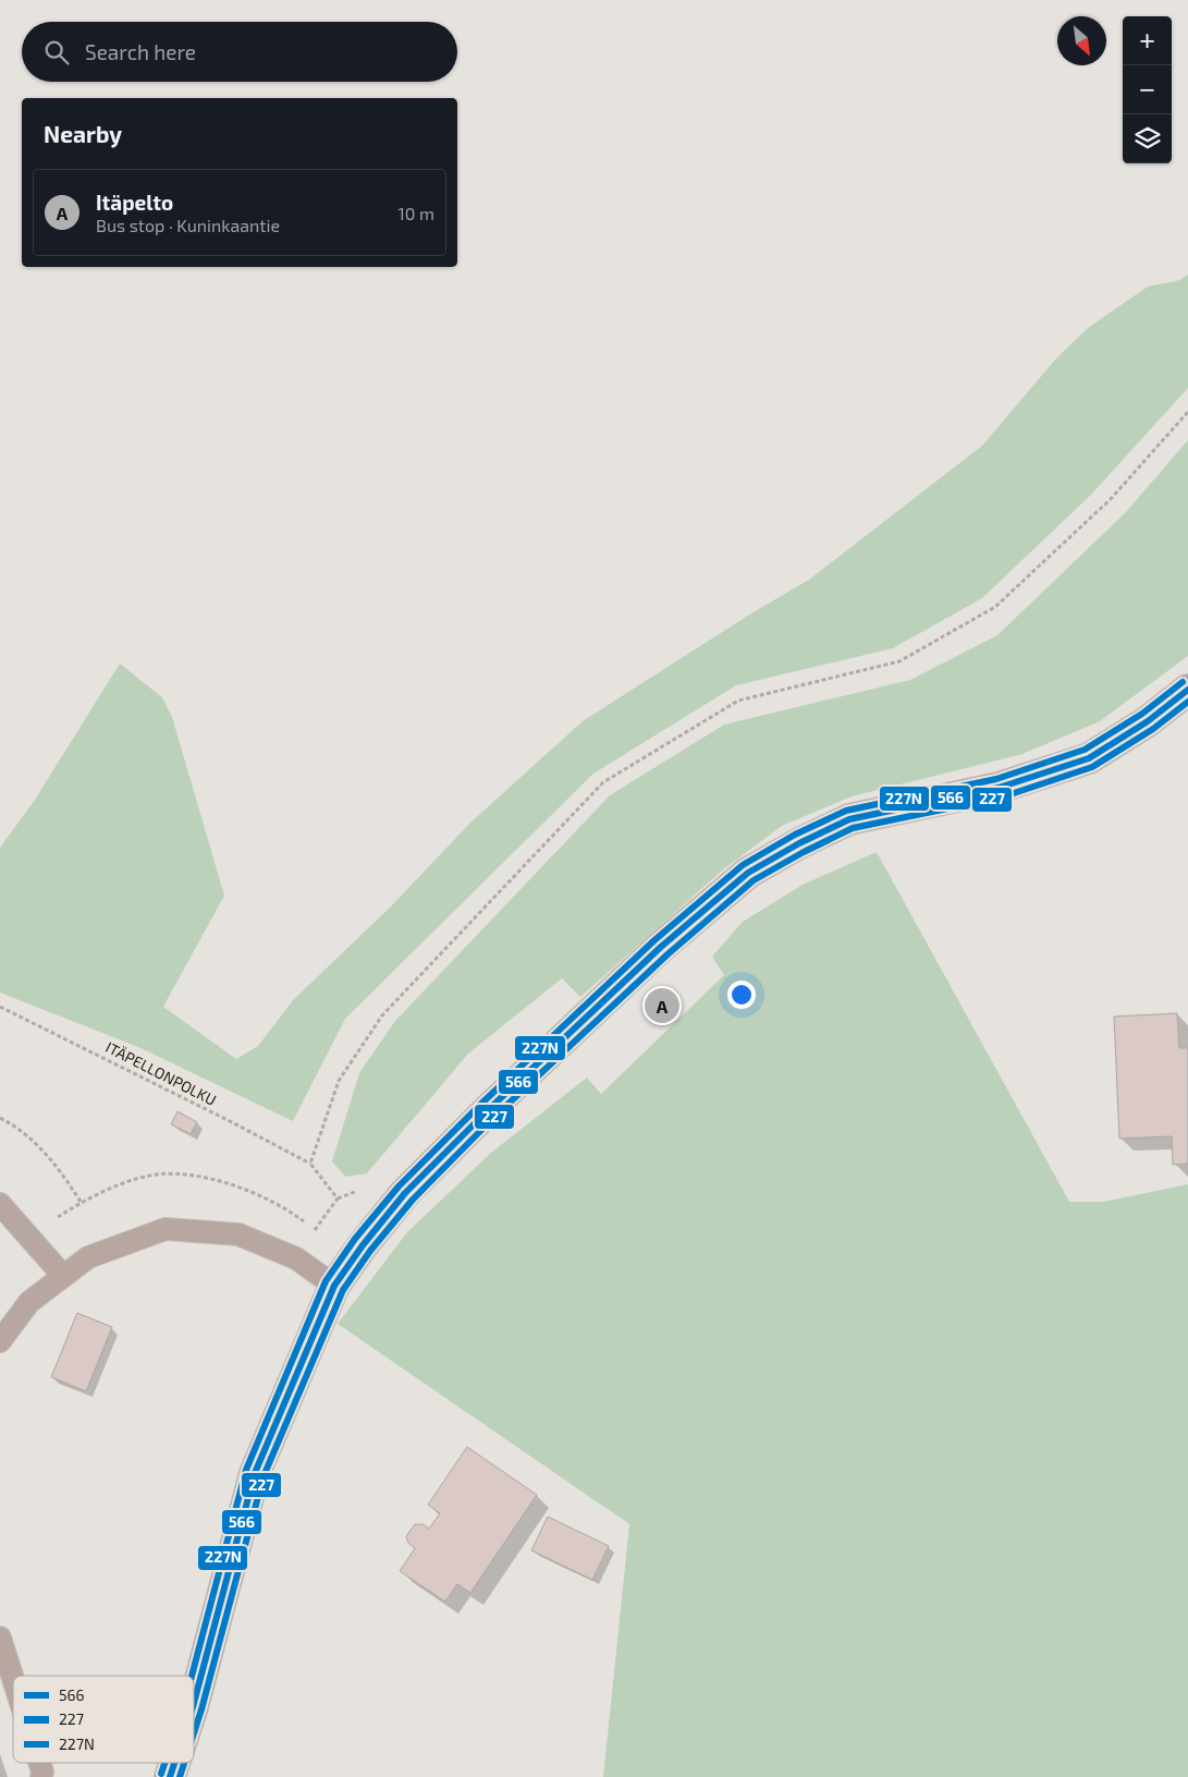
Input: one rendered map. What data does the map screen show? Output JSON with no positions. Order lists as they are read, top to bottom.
{
  "streets": {
    "path": ["ITÄPELLONPOLKU"]
  },
  "lines": ["transit line 227N", "transit line 566", "transit line 227"],
  "legend": ["566", "227", "227N"],
  "north": "bottom right",
  "page": {
    "map_buttons": ["+", "−"],
    "search": "Search here",
    "heading": "Nearby",
    "list": [
      {
        "mark": "A",
        "name": "Itäpelto",
        "note": "Bus stop · Kuninkaantie",
        "value": "10 m"
      }
    ],
    "pins": "A"
  }
}
